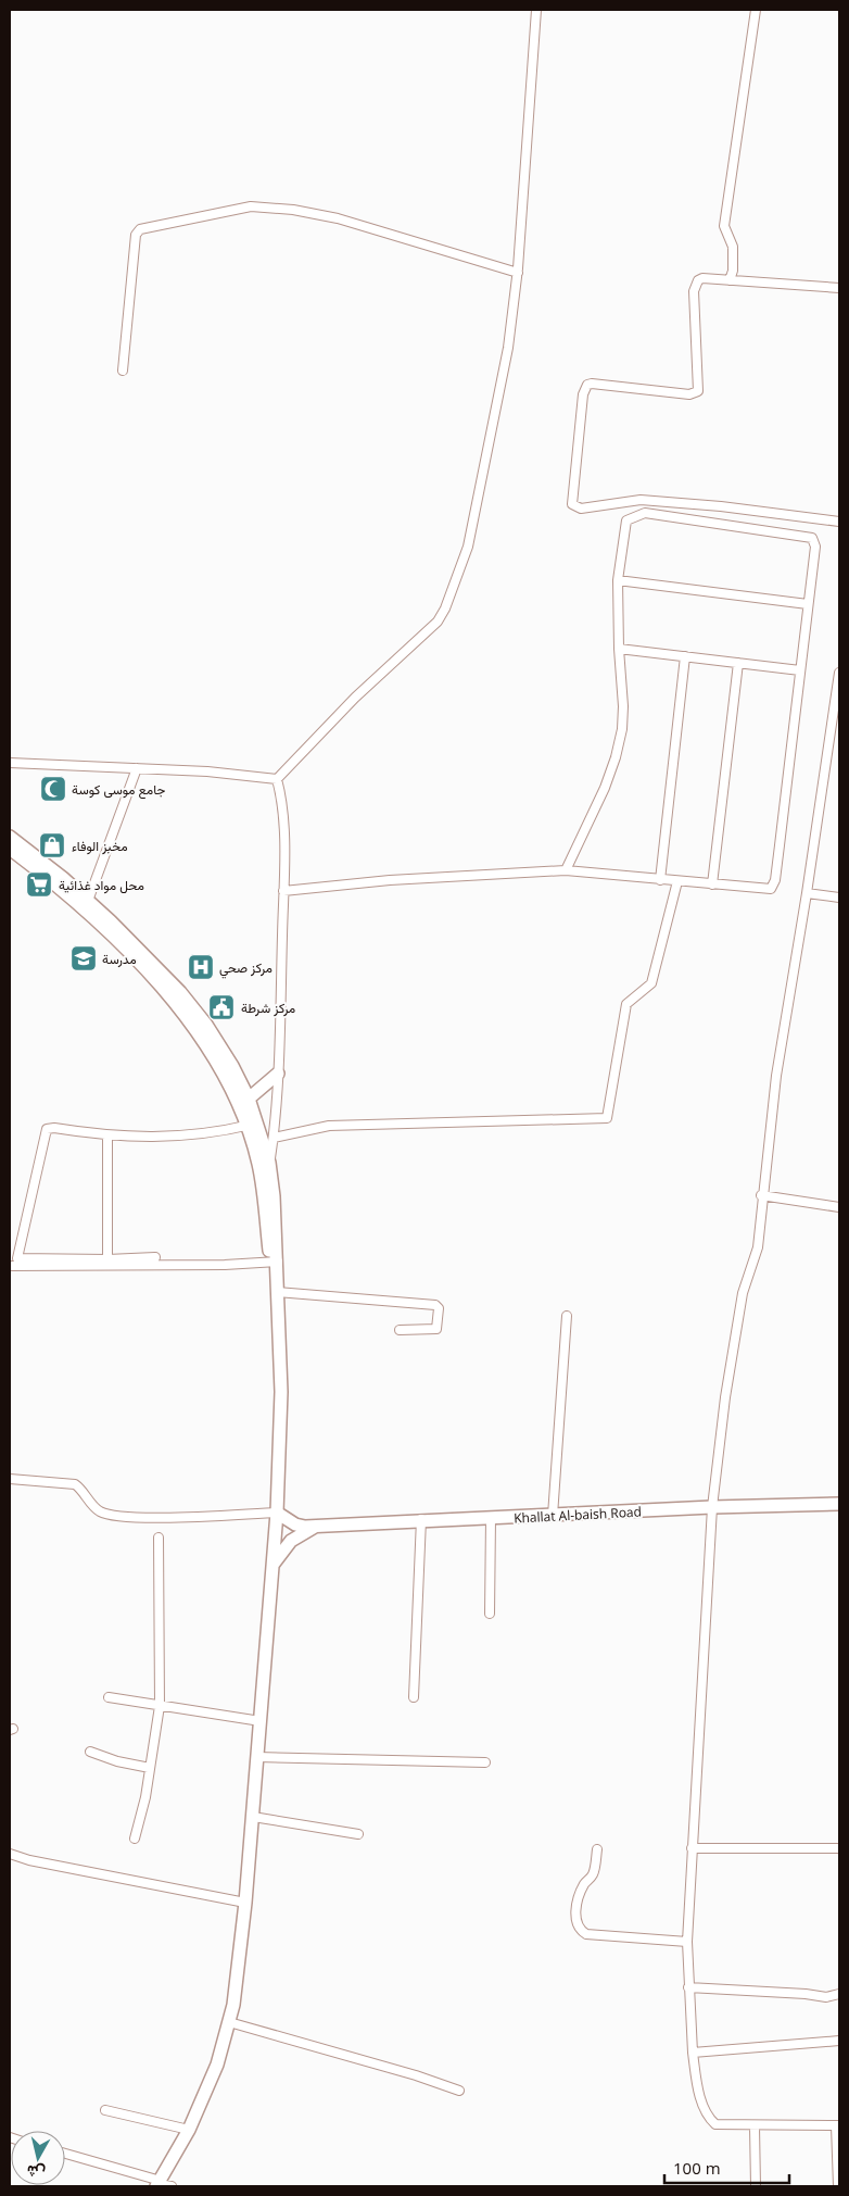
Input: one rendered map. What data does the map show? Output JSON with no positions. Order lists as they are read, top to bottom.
{
  "streets": {
    "street": ["Khallat Al-baish Road"]
  },
  "places": {
    "mosque": ["جامع موسى كوسة"],
    "shop": ["مخبز الوفاء"],
    "supermarket": ["محل مواد غذائية"],
    "school or university": ["مدرسة"],
    "hospital": ["مركز صحي"],
    "public building": ["مركز شرطة"]
  },
  "scale_bar": "100 m",
  "north": "bottom"
}
